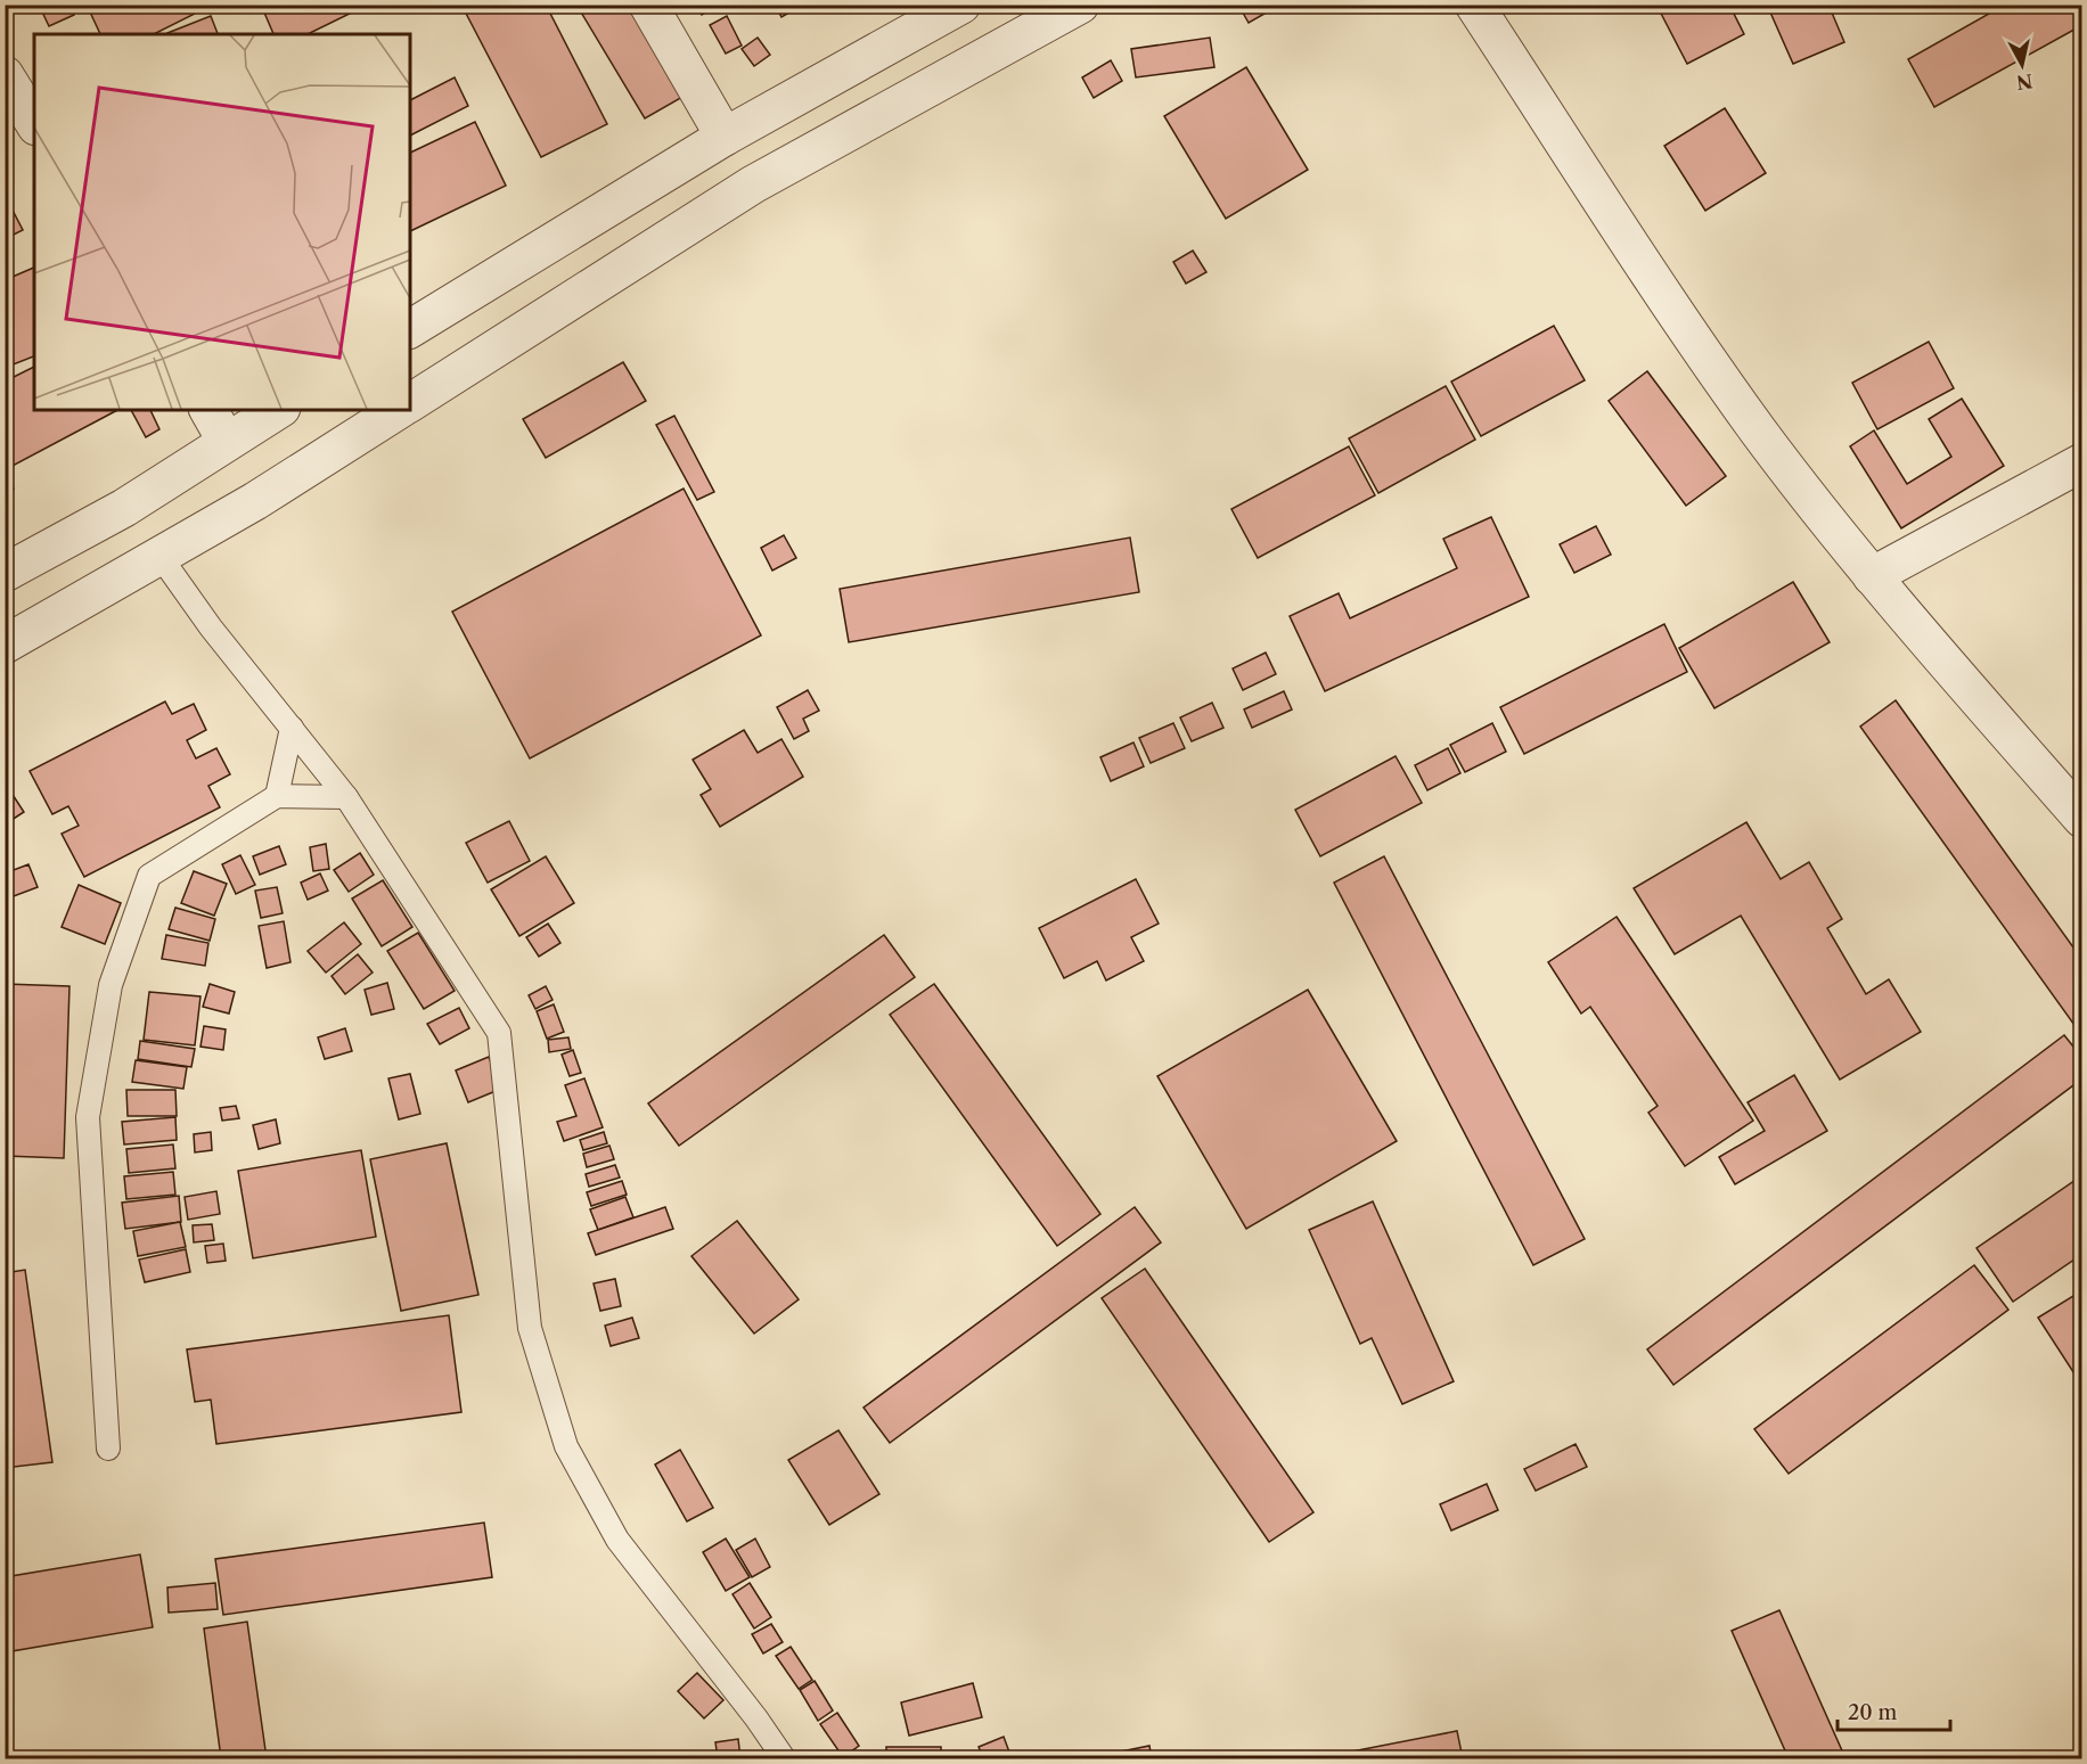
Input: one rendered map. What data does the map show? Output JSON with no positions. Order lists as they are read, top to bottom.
{
  "scale_bar": "20 m",
  "north": "bottom"
}
